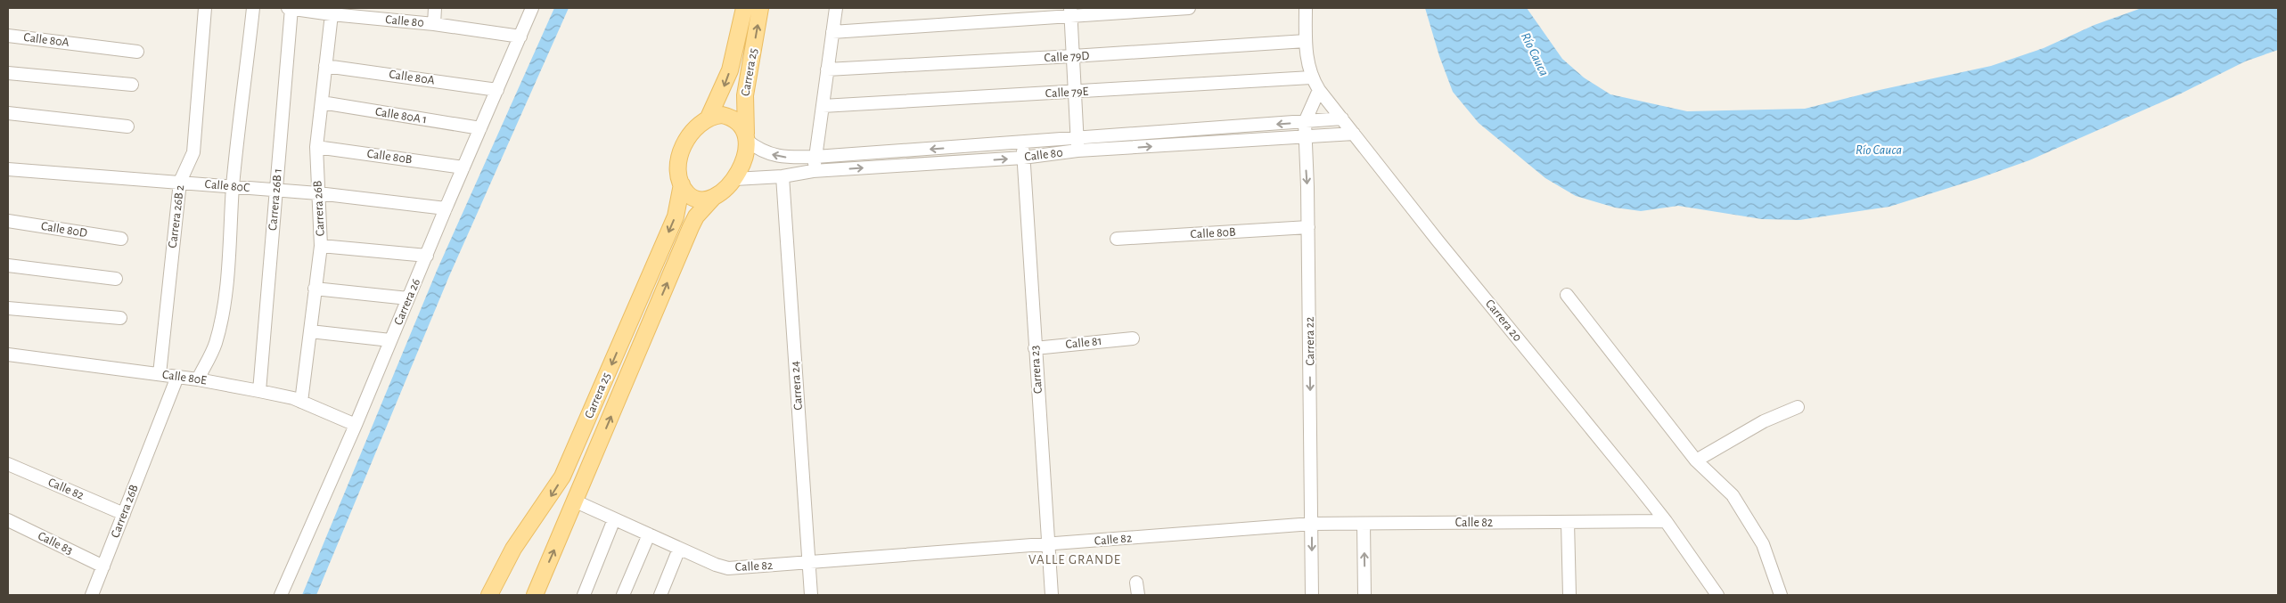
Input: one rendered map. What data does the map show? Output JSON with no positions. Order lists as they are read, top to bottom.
{
  "streets": {
    "main road": ["Carrera 25"],
    "street": [
      "Calle 80",
      "Calle 80A",
      "Calle 79D",
      "Calle 79E",
      "Calle 80A 1",
      "Calle 80B",
      "Calle 80C",
      "Carrera 26B 1",
      "Carrera 26B",
      "Carrera 26B 2",
      "Calle 80D",
      "Carrera 26",
      "Carrera 20",
      "Carrera 22",
      "Calle 81",
      "Carrera 23",
      "Calle 80E",
      "Carrera 24",
      "Calle 82",
      "Calle 83"
    ]
  },
  "crossings": [
    ["Calle 80", "Carrera 25"],
    ["Calle 80", "Carrera 26B 1"],
    ["Calle 80", "Carrera 26B"],
    ["Calle 80", "Carrera 26"],
    ["Calle 80", "Carrera 20"],
    ["Calle 80", "Carrera 22"],
    ["Calle 80", "Carrera 23"],
    ["Calle 80", "Carrera 24"],
    ["Calle 80A", "Carrera 26B"],
    ["Calle 80A", "Carrera 26"],
    ["Calle 79D", "Carrera 20"],
    ["Carrera 25", "Calle 82"],
    ["Calle 79E", "Carrera 20"],
    ["Calle 80A 1", "Carrera 26B"],
    ["Calle 80A 1", "Carrera 26"],
    ["Calle 80B", "Carrera 26B"],
    ["Calle 80B", "Carrera 26"],
    ["Calle 80B", "Carrera 22"],
    ["Calle 80C", "Carrera 26B 1"],
    ["Calle 80C", "Carrera 26B"],
    ["Calle 80C", "Carrera 26B 2"],
    ["Calle 80C", "Carrera 26"],
    ["Carrera 26B 1", "Calle 80E"],
    ["Carrera 26B", "Calle 80E"],
    ["Carrera 26B", "Calle 82"],
    ["Carrera 26B", "Calle 83"],
    ["Carrera 26B 2", "Calle 80E"],
    ["Carrera 26", "Calle 80E"],
    ["Carrera 20", "Carrera 22"],
    ["Carrera 20", "Calle 82"],
    ["Carrera 22", "Calle 82"],
    ["Calle 81", "Carrera 23"],
    ["Carrera 23", "Calle 82"],
    ["Carrera 24", "Calle 82"]
  ],
  "one_way": ["Carrera 22"],
  "districts": ["VALLE GRANDE"],
  "water": ["Río Cauca"]
}
